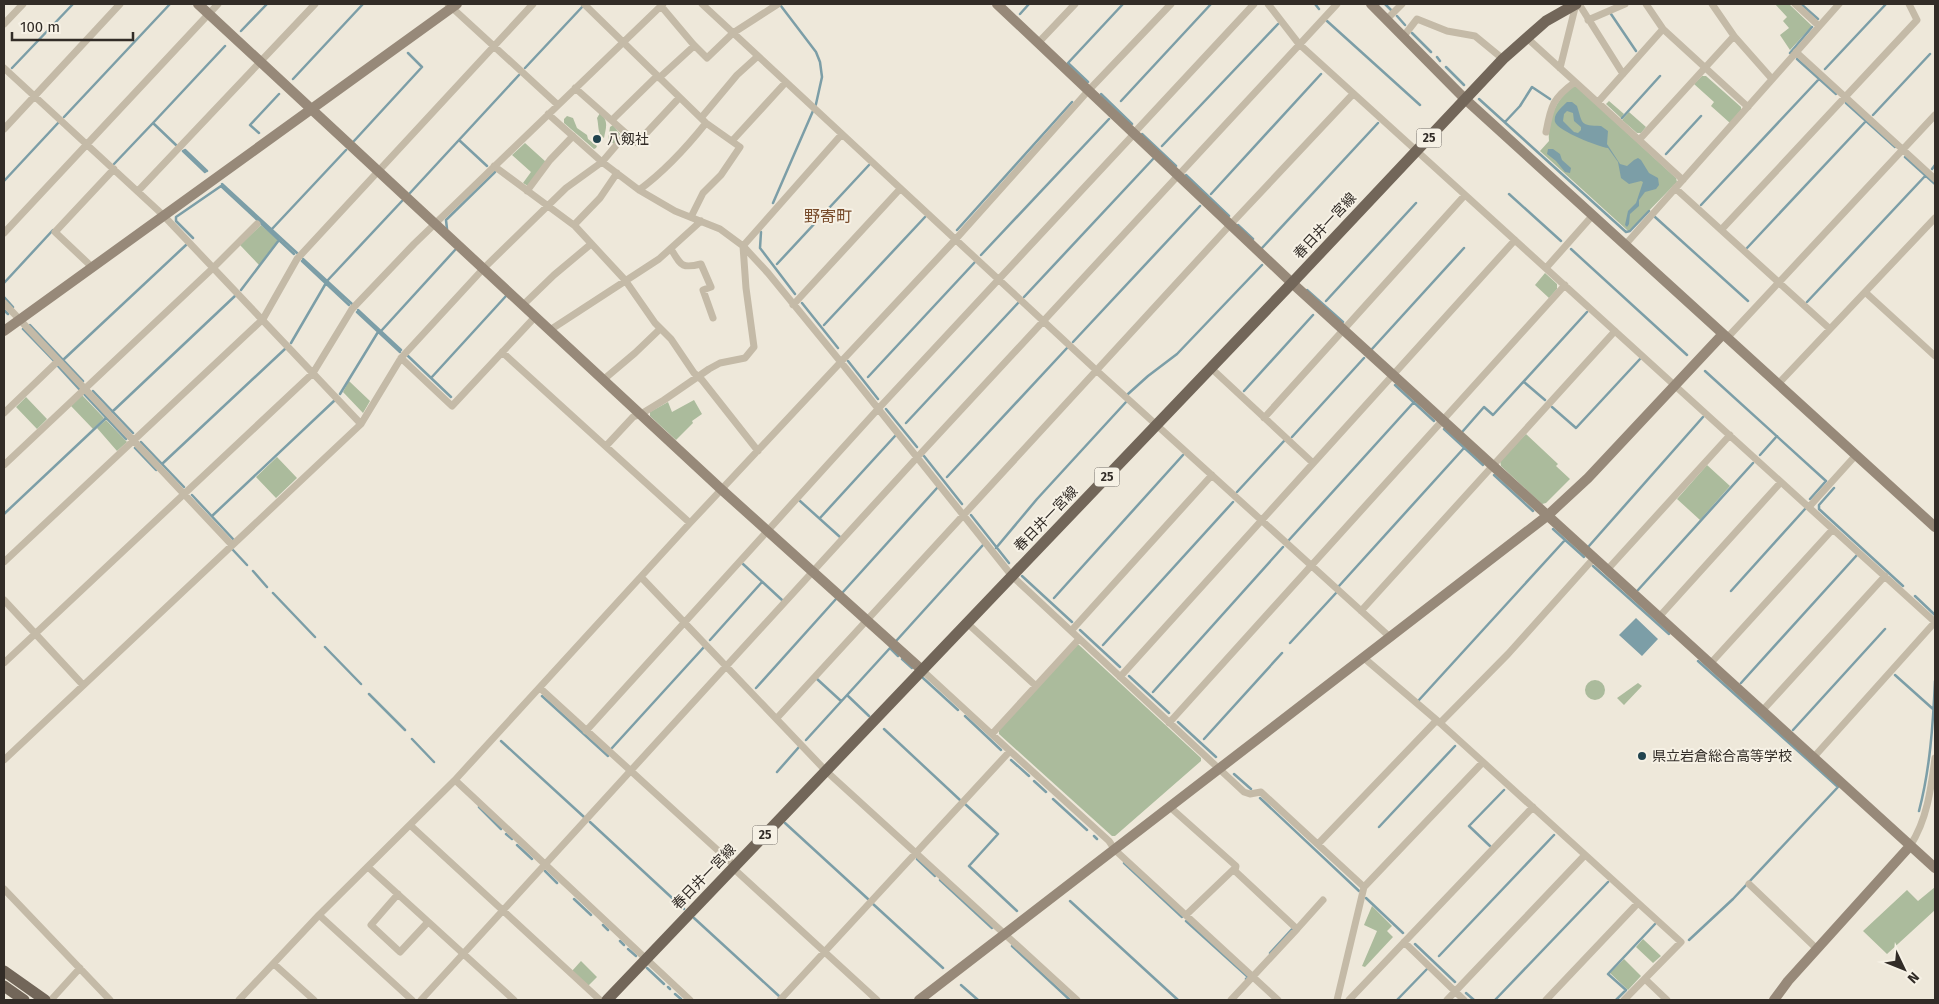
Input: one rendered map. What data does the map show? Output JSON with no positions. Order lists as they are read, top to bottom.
{
  "streets": {
    "main road": ["25", "春日井一宮線"]
  },
  "districts": ["野寄町"],
  "places": ["八剱社", "県立岩倉総合高等学校"],
  "scale_bar": "100 m",
  "north": "bottom right"
}
